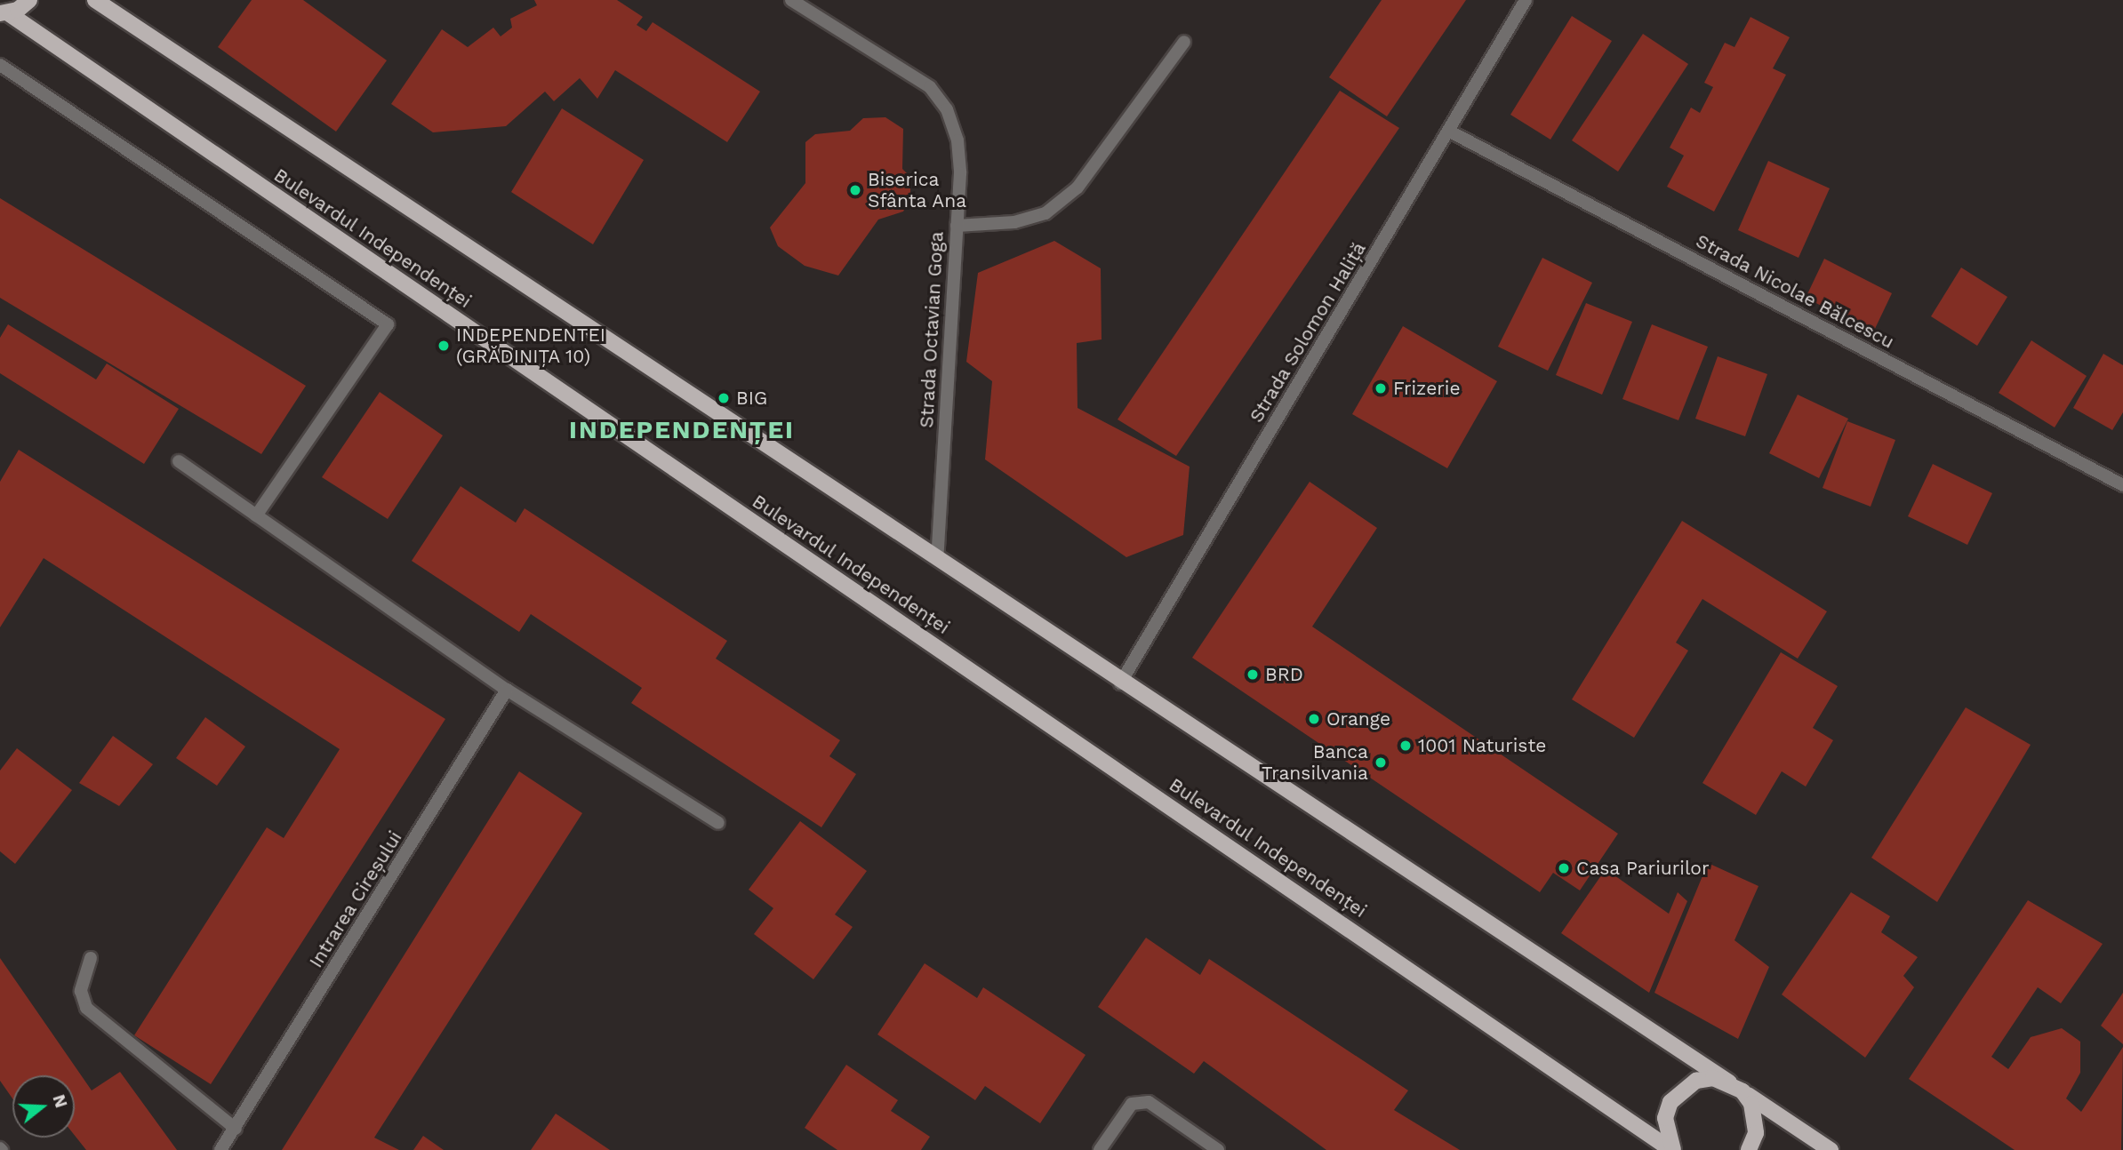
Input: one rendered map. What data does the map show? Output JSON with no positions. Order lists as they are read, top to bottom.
{
  "streets": {
    "main road": ["Bulevardul Independenței"],
    "street": [
      "Strada Nicolae Bălcescu",
      "Strada Octavian Goga",
      "Strada Solomon Haliță",
      "Intrarea Cireșului"
    ]
  },
  "crossings": [
    ["Strada Nicolae Bălcescu", "Strada Solomon Haliță"]
  ],
  "districts": ["INDEPENDENȚEI"],
  "places": [
    "Biserica Sfânta Ana",
    "INDEPENDENTEI (GRĂDINIȚA 10)",
    "Frizerie",
    "BIG",
    "BRD",
    "Orange",
    "1001 Naturiste",
    "Banca Transilvania",
    "Casa Pariurilor"
  ],
  "north": "right"
}
